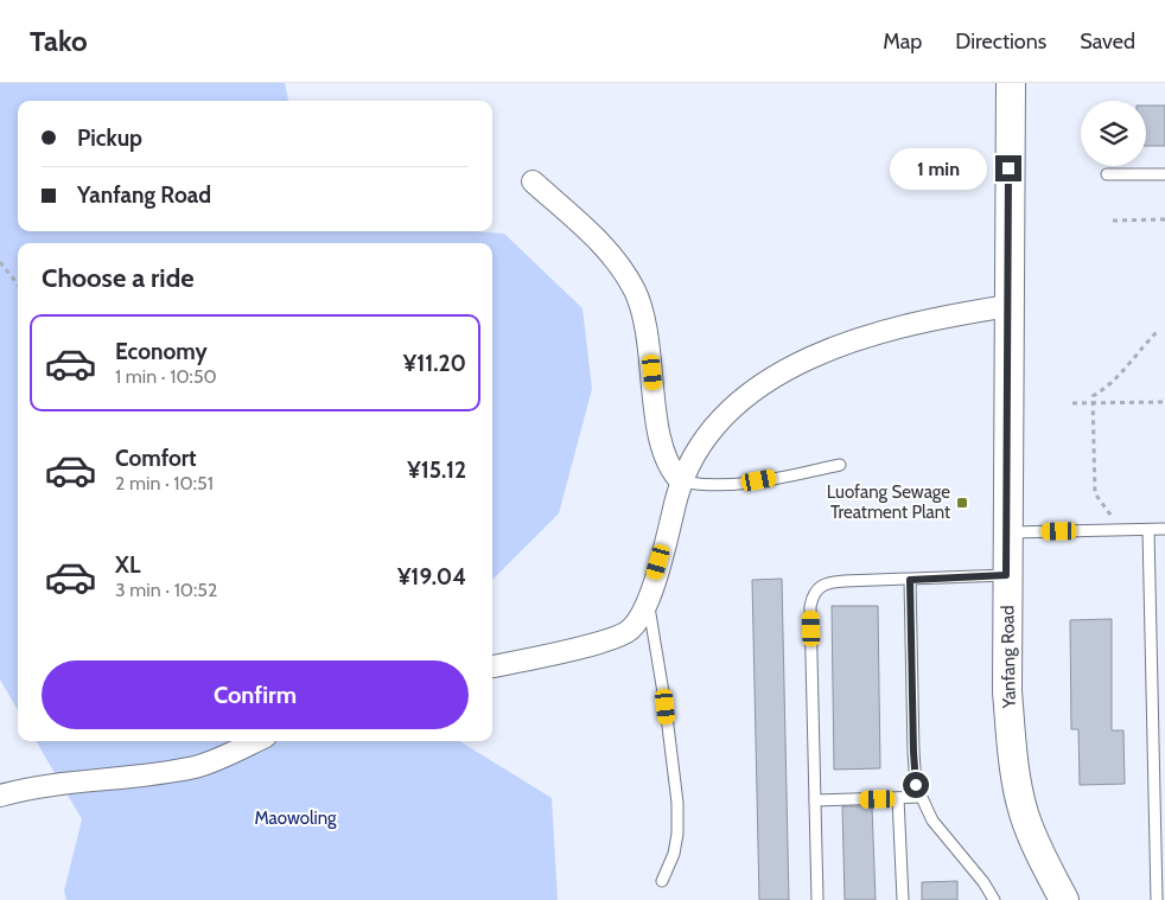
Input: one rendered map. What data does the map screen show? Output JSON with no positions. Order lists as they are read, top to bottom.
{
  "streets": {
    "main road": ["Yanfang Road"]
  },
  "parks": ["Maowoling"],
  "places": {
    "transit": ["Luofang Sewage Treatment Plant"]
  },
  "page": {
    "header": "Tako",
    "nav": ["Map", "Directions", "Saved"],
    "banner": ["Pickup", "Yanfang Road"],
    "bubble": "1 min",
    "heading": "Choose a ride",
    "list": [
      {
        "name": "Economy",
        "note": "1 min · 10:50",
        "value": "¥11.20"
      },
      {
        "name": "Comfort",
        "note": "2 min · 10:51",
        "value": "¥15.12"
      },
      {
        "name": "XL",
        "note": "3 min · 10:52",
        "value": "¥19.04"
      }
    ],
    "buttons": "Confirm"
  }
}
